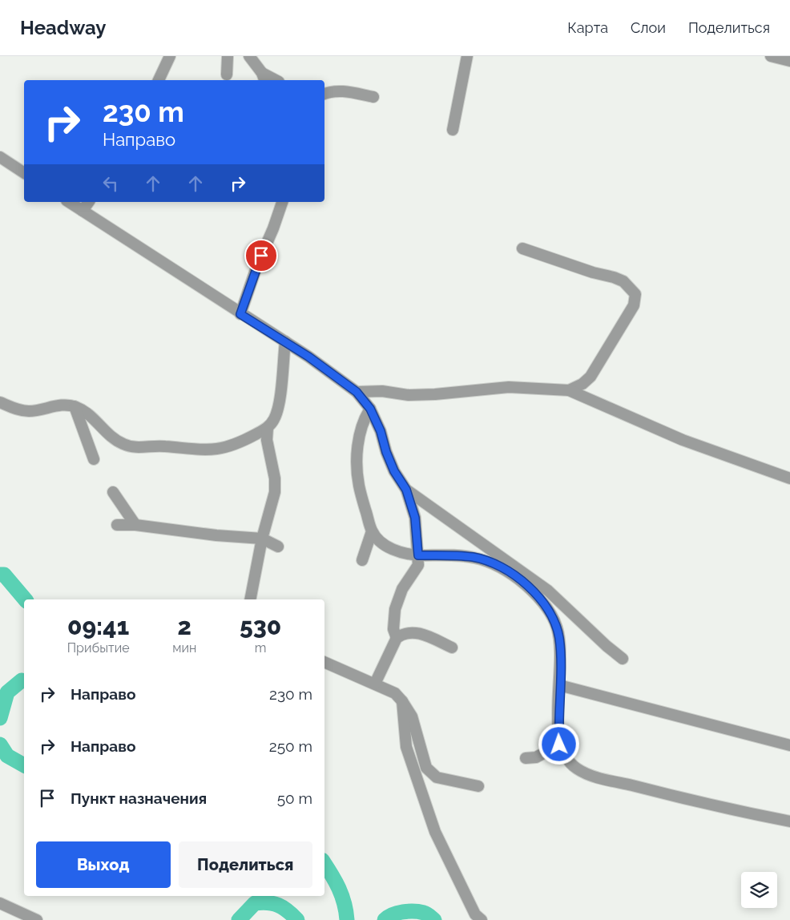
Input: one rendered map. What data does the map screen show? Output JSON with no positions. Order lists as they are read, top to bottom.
{
  "page": {
    "header": "Headway",
    "nav": ["Карта", "Слои", "Поделиться"],
    "turn": ["230 m", "Направо"],
    "eta": [
      "09:41",
      "Прибытие",
      "2",
      "мин",
      "530",
      "m"
    ],
    "list": [
      {
        "name": "Направо",
        "value": "230 m"
      },
      {
        "name": "Направо",
        "value": "250 m"
      },
      {
        "name": "Пункт назначения",
        "value": "50 m"
      }
    ],
    "buttons": ["Выход", "Поделиться"]
  }
}
